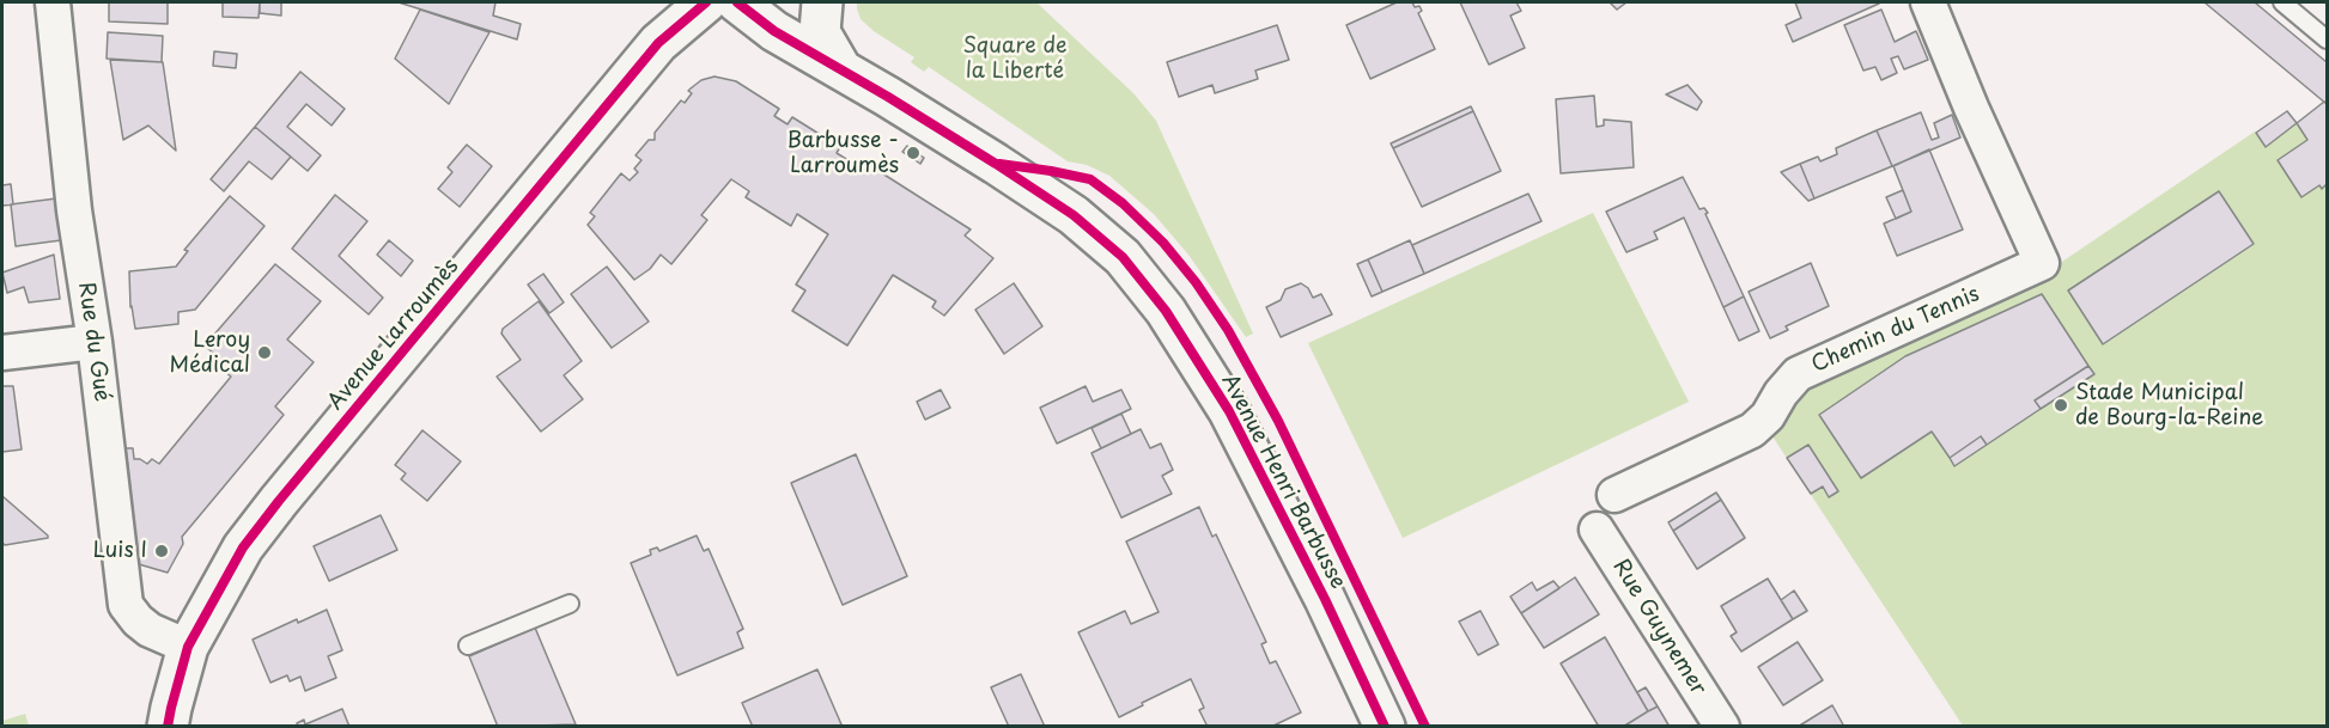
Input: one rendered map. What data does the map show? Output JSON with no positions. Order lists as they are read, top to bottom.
{
  "streets": {
    "main road": ["Avenue Larroumès", "Avenue Henri Barbusse"],
    "street": ["Chemin du Tennis", "Rue du Gué", "Rue Guynemer"]
  },
  "crossings": [
    ["Avenue Larroumès", "Rue du Gué"]
  ],
  "parks": ["Square de la Liberté"],
  "places": [
    "Barbusse - Larroumès",
    "Leroy Médical",
    "Stade Municipal de Bourg-la-Reine",
    "Luis I"
  ]
}
